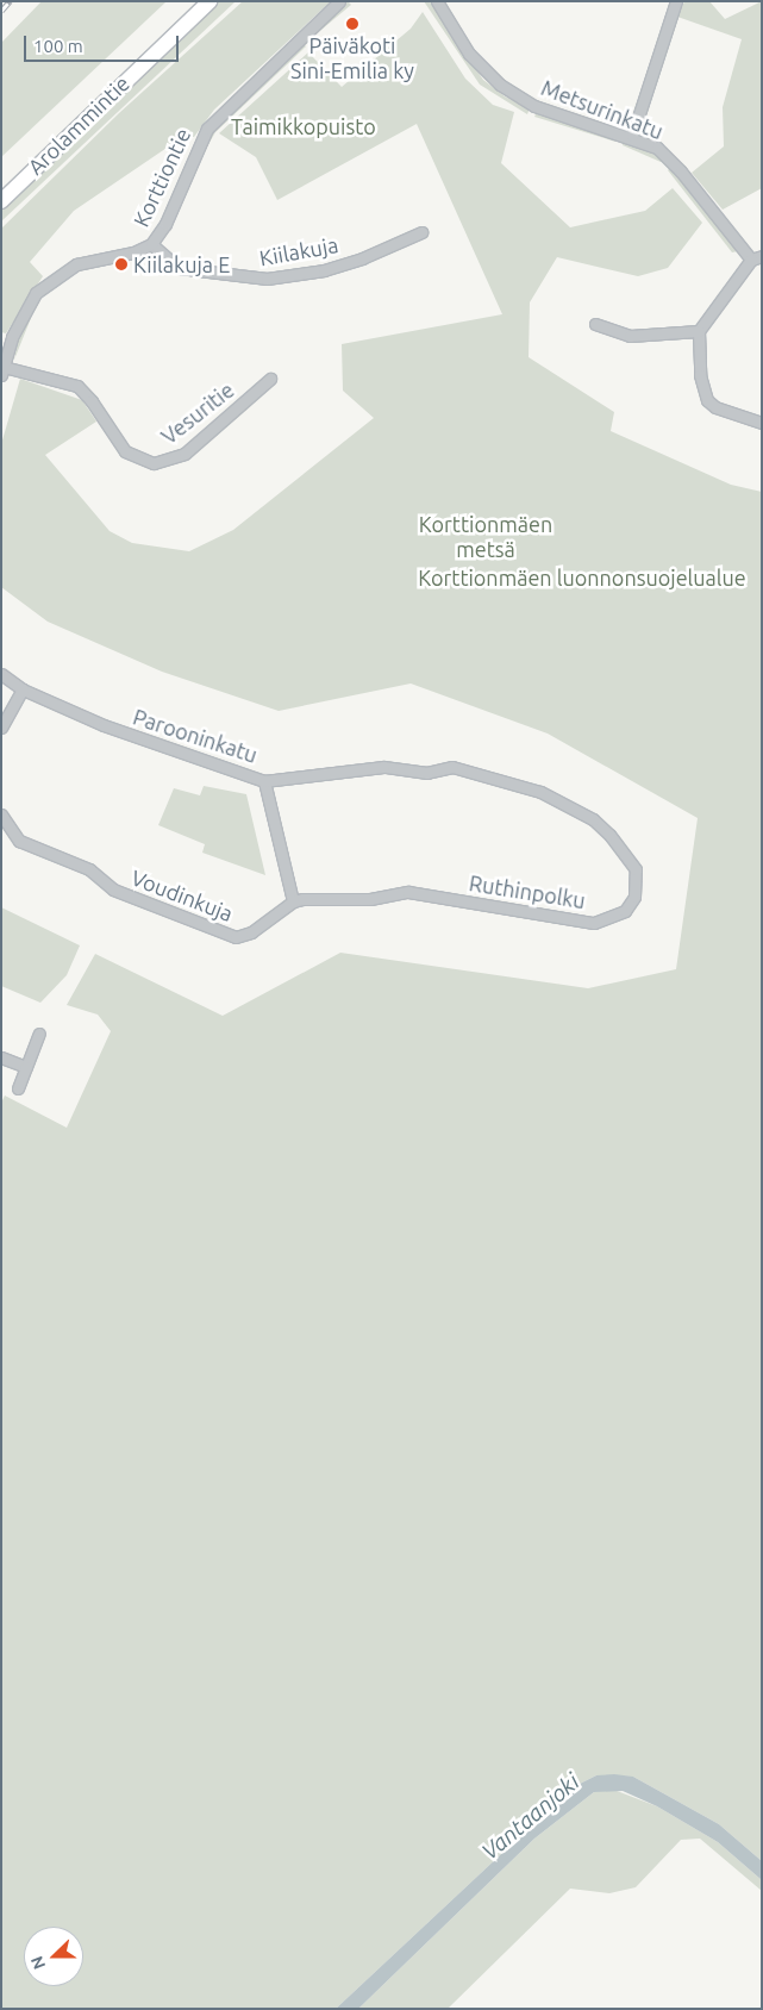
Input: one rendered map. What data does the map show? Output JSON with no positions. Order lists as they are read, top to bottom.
{
  "streets": {
    "street": [
      "Metsurinkatu",
      "Arolammintie",
      "Korttiontie",
      "Kiilakuja",
      "Vesuritie",
      "Parooninkatu",
      "Ruthinpolku",
      "Voudinkuja"
    ]
  },
  "crossings": [
    ["Korttiontie", "Kiilakuja"],
    ["Korttiontie", "Vesuritie"],
    ["Parooninkatu", "Ruthinpolku"],
    ["Parooninkatu", "Voudinkuja"],
    ["Ruthinpolku", "Voudinkuja"]
  ],
  "water": ["Vantaanjoki"],
  "parks": ["Taimikkopuisto", "Korttionmäen metsä", "Korttionmäen luonnonsuojelualue"],
  "places": ["Päiväkoti Sini-Emilia ky", "Kiilakuja E"],
  "scale_bar": "100 m",
  "north": "left"
}
